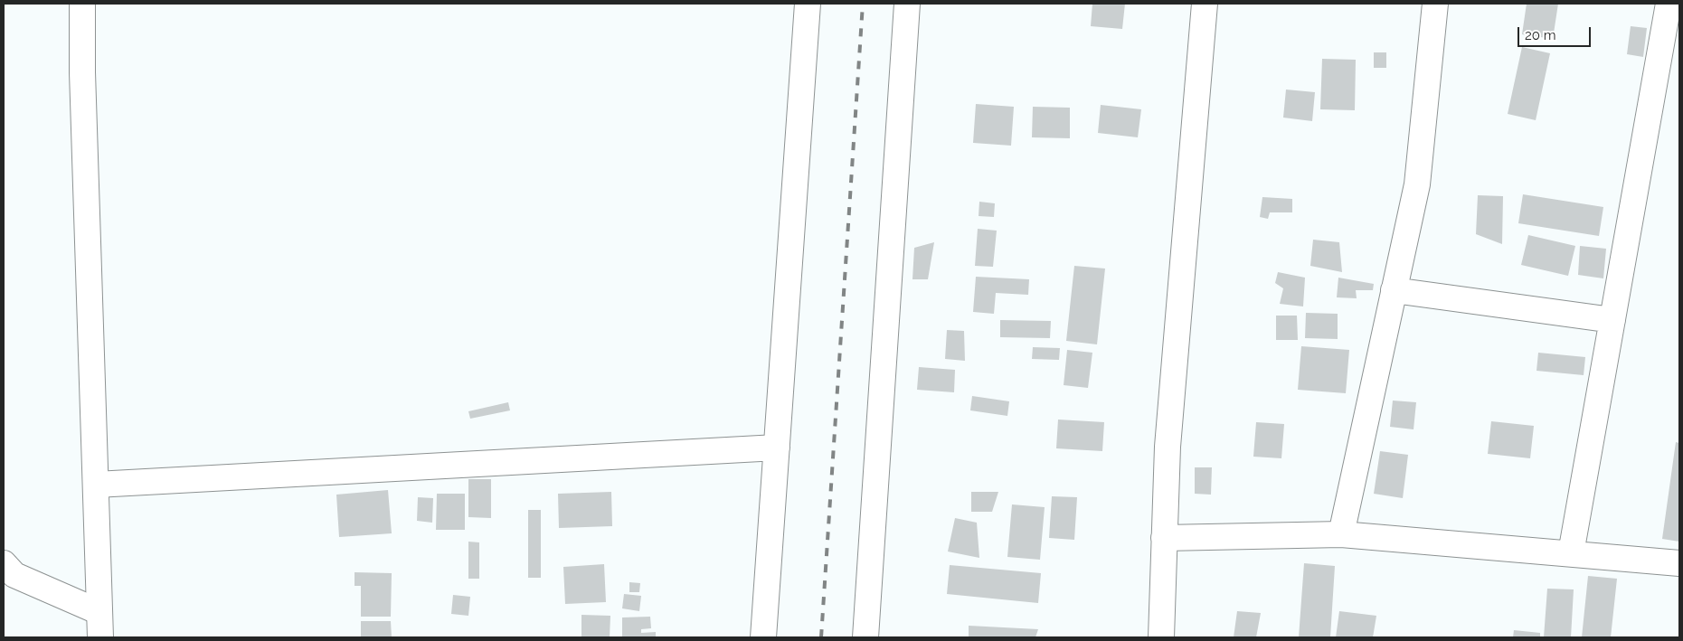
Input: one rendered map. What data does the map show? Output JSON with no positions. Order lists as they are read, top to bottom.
{
  "scale_bar": "20 m"
}
